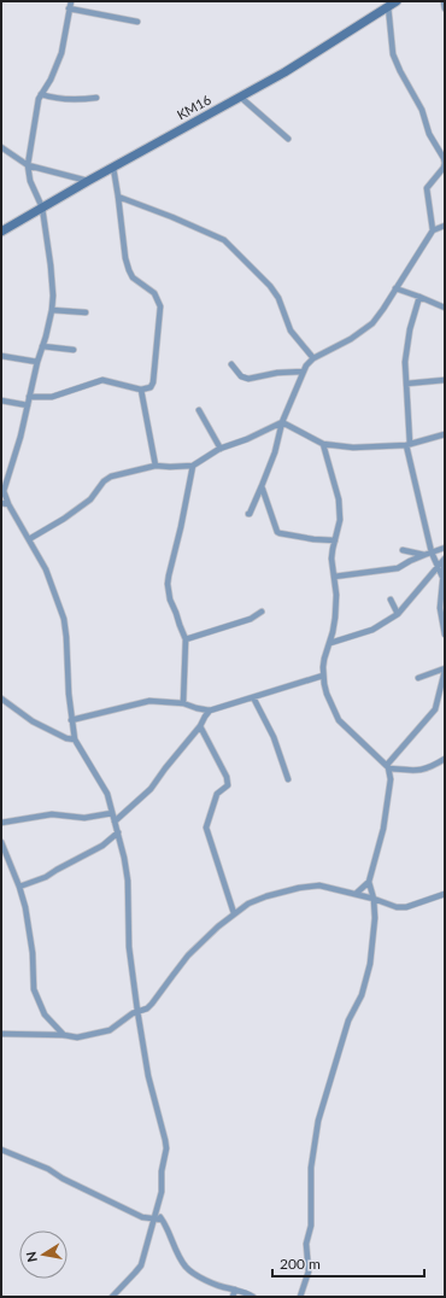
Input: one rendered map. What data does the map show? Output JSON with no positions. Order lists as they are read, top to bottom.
{
  "streets": {
    "street": ["KM16"]
  },
  "scale_bar": "200 m",
  "north": "left"
}
